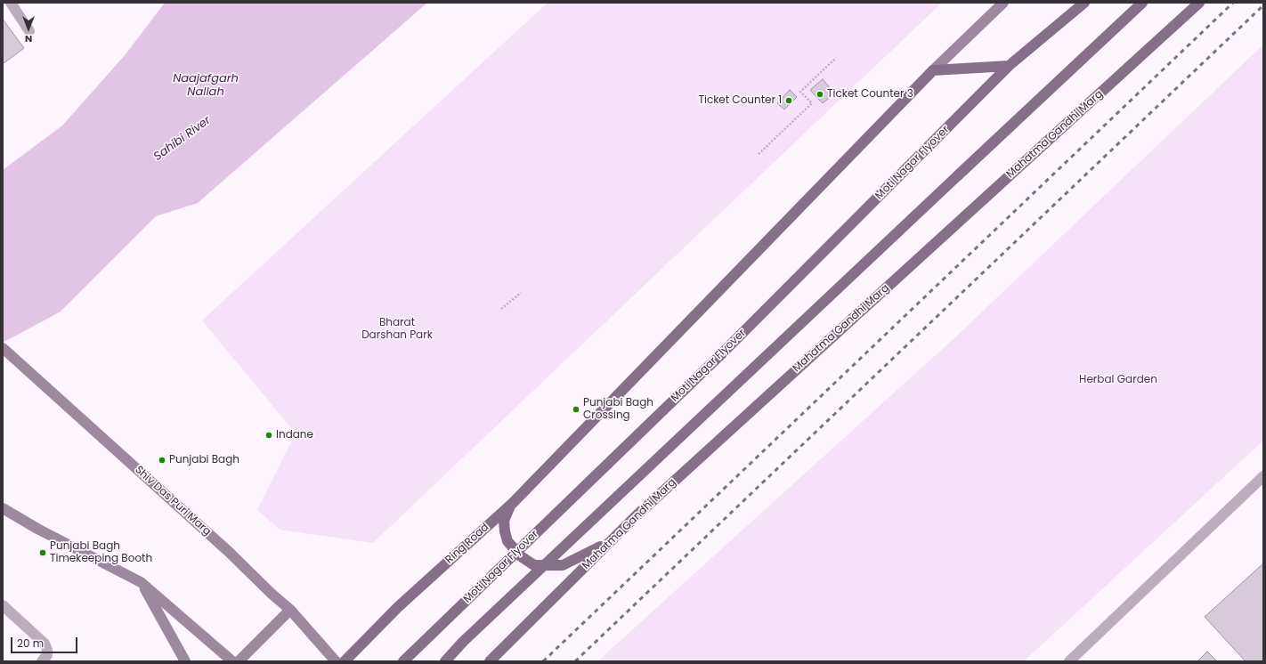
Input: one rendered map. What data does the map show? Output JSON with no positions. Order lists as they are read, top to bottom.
{
  "streets": {
    "main road": [
      "Mahatma Gandhi Marg",
      "Moti Nagar Flyover",
      "Shiv Das Puri Marg",
      "Ring Road"
    ]
  },
  "water": ["Naajafgarh Nallah", "Sahibi River"],
  "parks": ["Bharat Darshan Park", "Herbal Garden"],
  "places": [
    "Ticket Counter 3",
    "Ticket Counter 1",
    "Punjabi Bagh Crossing",
    "Indane",
    "Punjabi Bagh",
    "Punjabi Bagh Timekeeping Booth"
  ],
  "scale_bar": "20 m",
  "north": "bottom"
}
